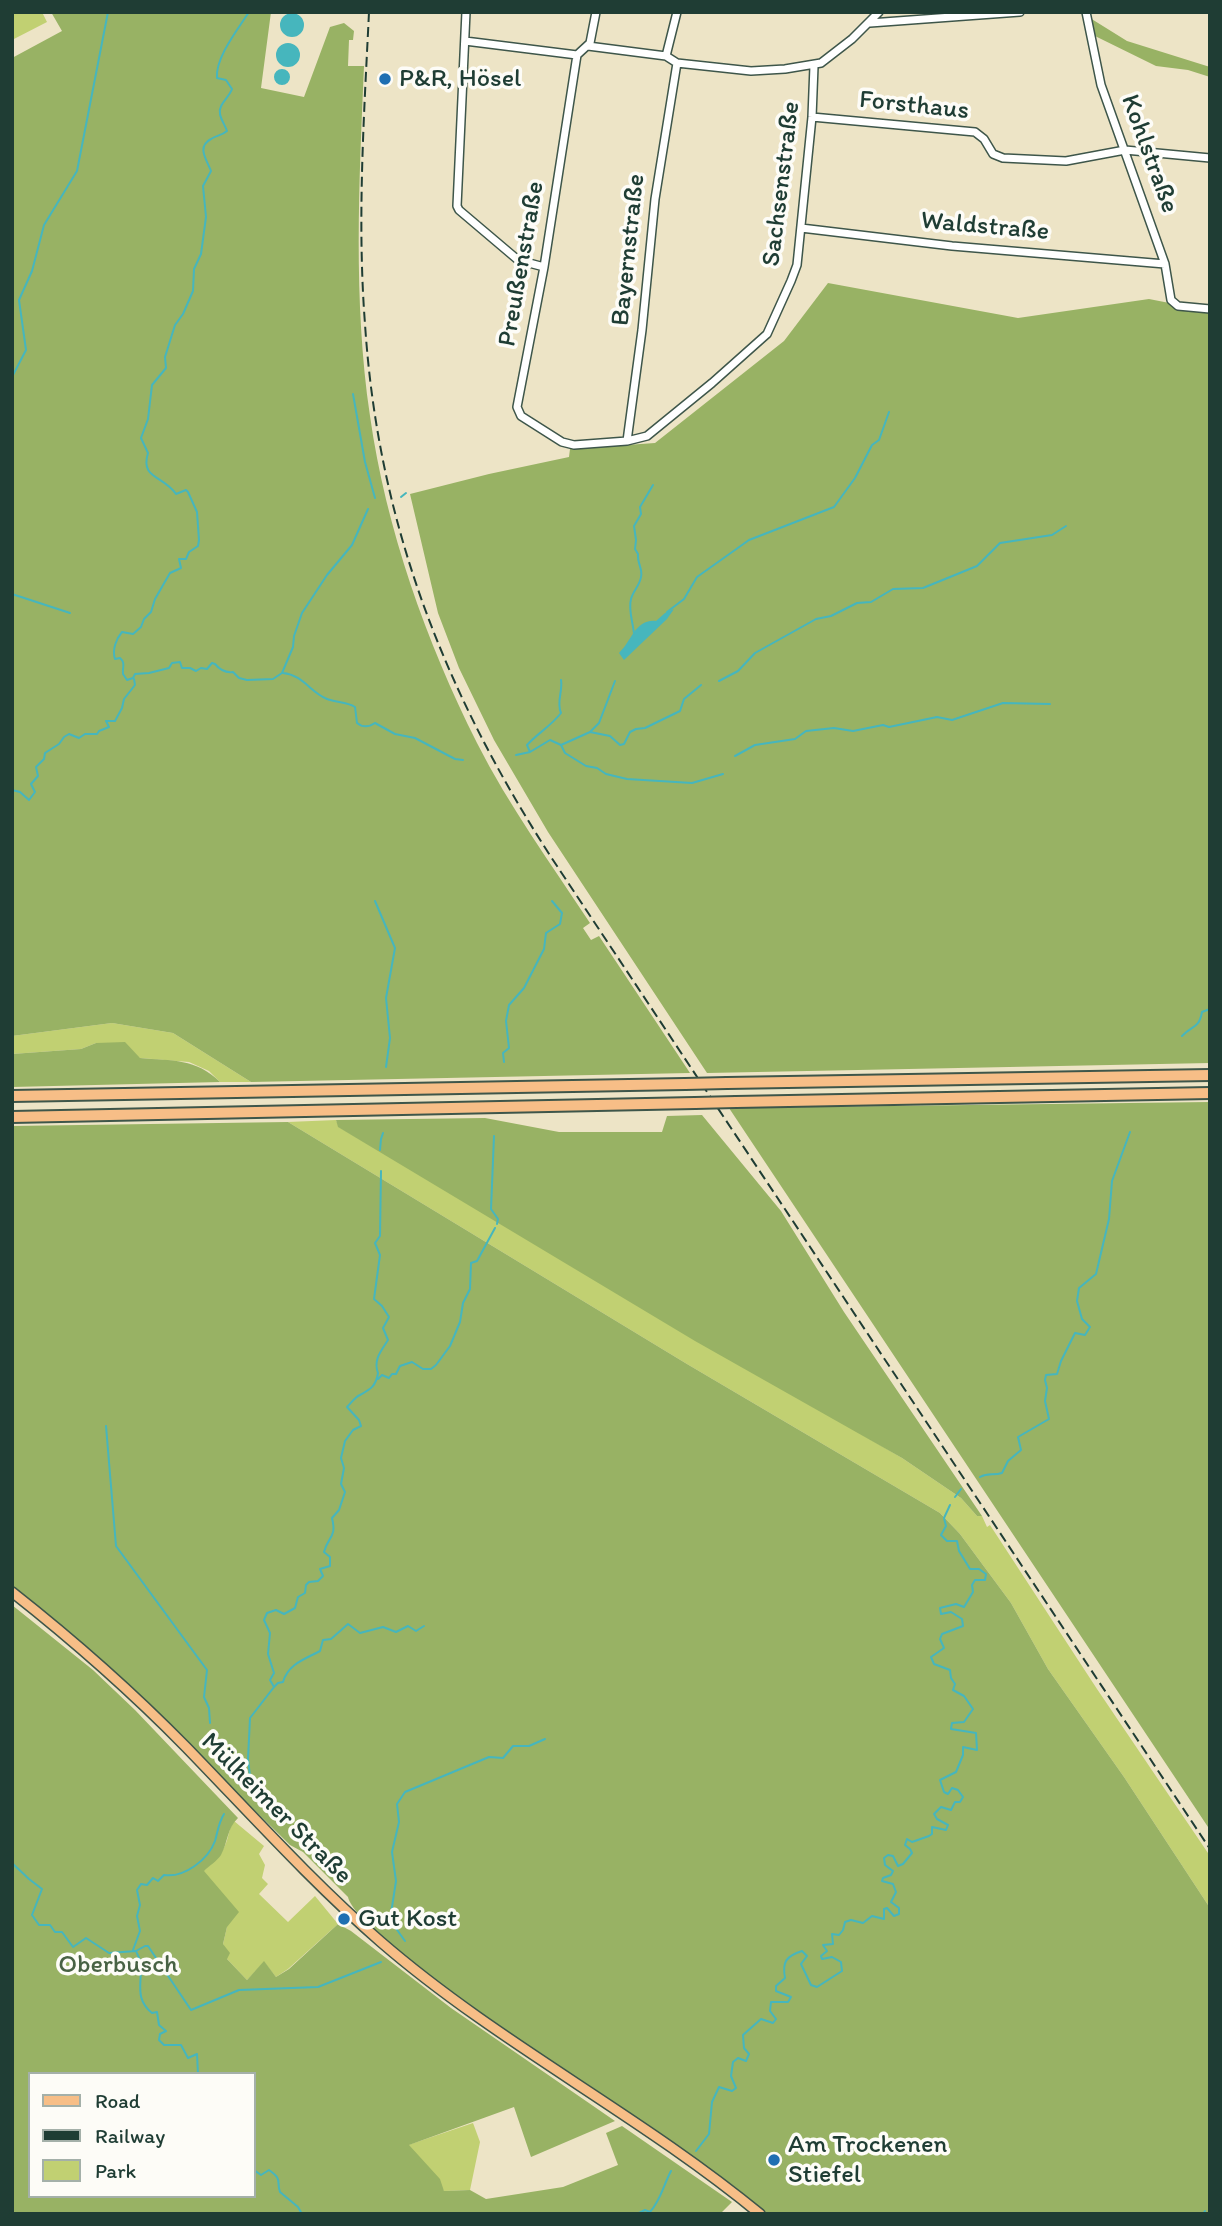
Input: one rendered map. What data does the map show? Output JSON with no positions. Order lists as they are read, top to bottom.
{
  "streets": {
    "main road": ["Mülheimer Straße"],
    "street": [
      "Forsthaus",
      "Kohlstraße",
      "Sachsenstraße",
      "Waldstraße",
      "Bayernstraße",
      "Preußenstraße"
    ]
  },
  "crossings": [
    ["Forsthaus", "Kohlstraße"],
    ["Forsthaus", "Sachsenstraße"],
    ["Kohlstraße", "Waldstraße"],
    ["Sachsenstraße", "Waldstraße"],
    ["Sachsenstraße", "Bayernstraße"],
    ["Sachsenstraße", "Preußenstraße"],
    ["Bayernstraße", "Preußenstraße"]
  ],
  "parks": ["Oberbusch"],
  "places": ["P&R, Hösel", "Gut Kost", "Am Trockenen Stiefel"],
  "legend": ["Road", "Railway", "Park"]
}
